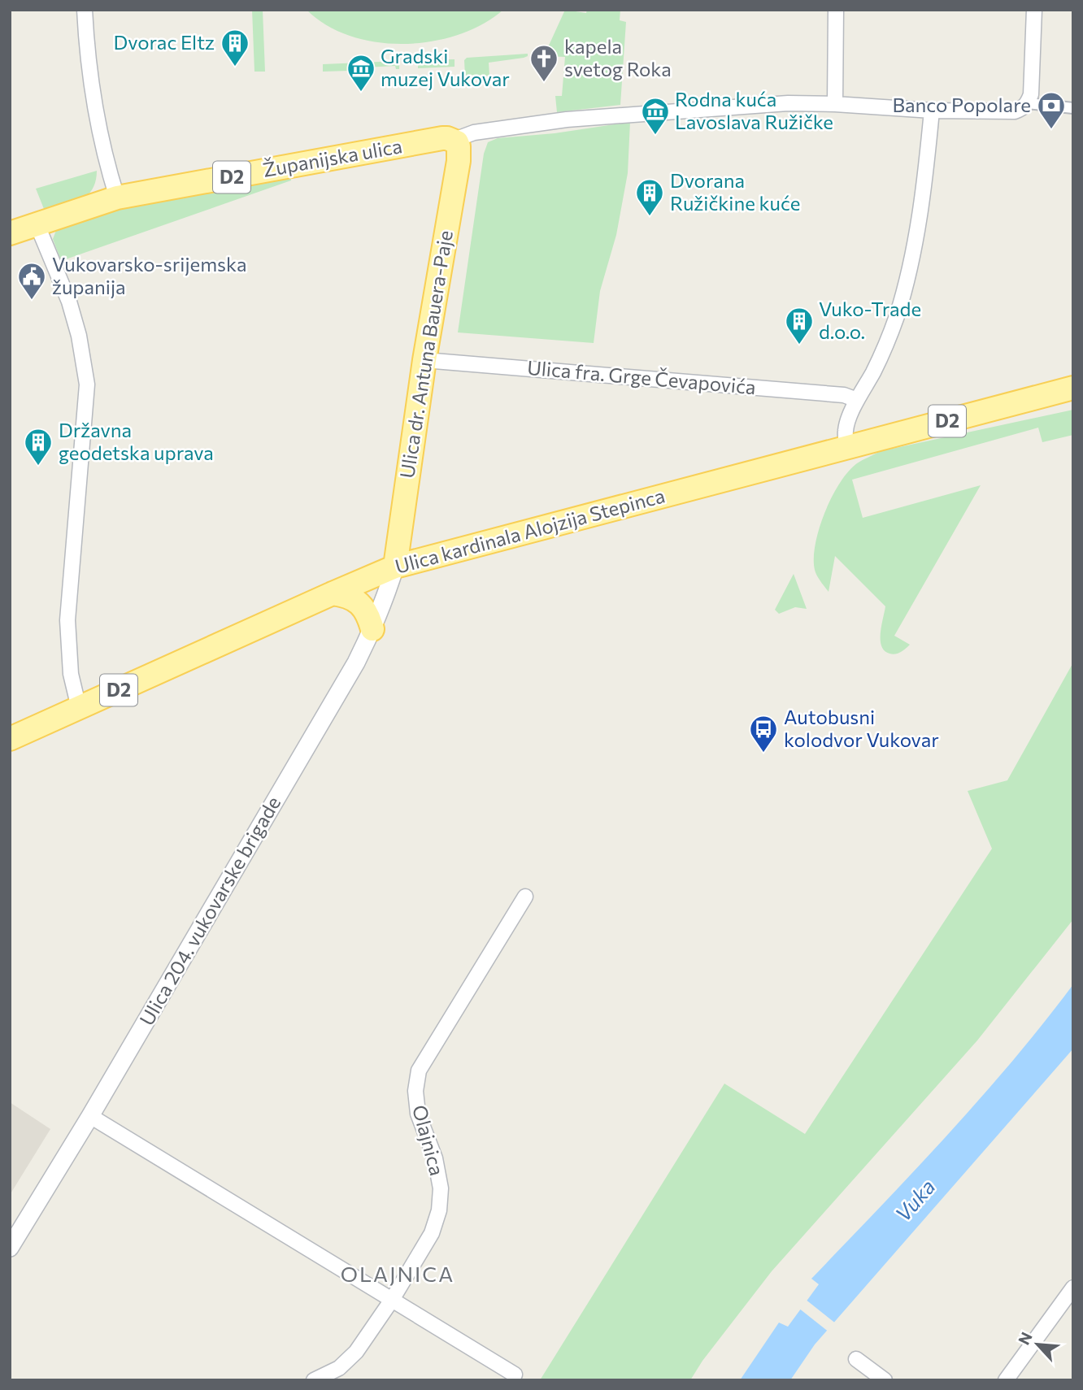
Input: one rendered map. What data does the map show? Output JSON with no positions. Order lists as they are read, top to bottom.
{
  "streets": {
    "main road": [
      "Županijska ulica",
      "D2",
      "Ulica dr. Antuna Bauera-Paje",
      "Ulica kardinala Alojzija Stepinca"
    ],
    "street": ["Ulica fra. Grge Čevapovića", "Ulica 204. vukovarske brigade", "Olajnica"]
  },
  "crossings": [
    ["Županijska ulica", "Ulica dr. Antuna Bauera-Paje"],
    ["Ulica dr. Antuna Bauera-Paje", "Ulica fra. Grge Čevapovića"],
    ["Ulica dr. Antuna Bauera-Paje", "Ulica kardinala Alojzija Stepinca"],
    ["Ulica dr. Antuna Bauera-Paje", "Ulica 204. vukovarske brigade"],
    ["Ulica kardinala Alojzija Stepinca", "Ulica 204. vukovarske brigade"]
  ],
  "districts": ["OLAJNICA"],
  "water": ["Vuka"],
  "places": {
    "building": [
      "Dvorac Eltz",
      "Dvorana Ružičkine kuće",
      "Vuko-Trade d.o.o.",
      "Državna geodetska uprava"
    ],
    "church": ["kapela svetog Roka"],
    "museum": ["Gradski muzej Vukovar", "Rodna kuća Lavoslava Ružičke"],
    "bank": ["Banco Popolare"],
    "public building": ["Vukovarsko-srijemska županija"],
    "bus stop": ["Autobusni kolodvor Vukovar"]
  },
  "north": "top left"
}
